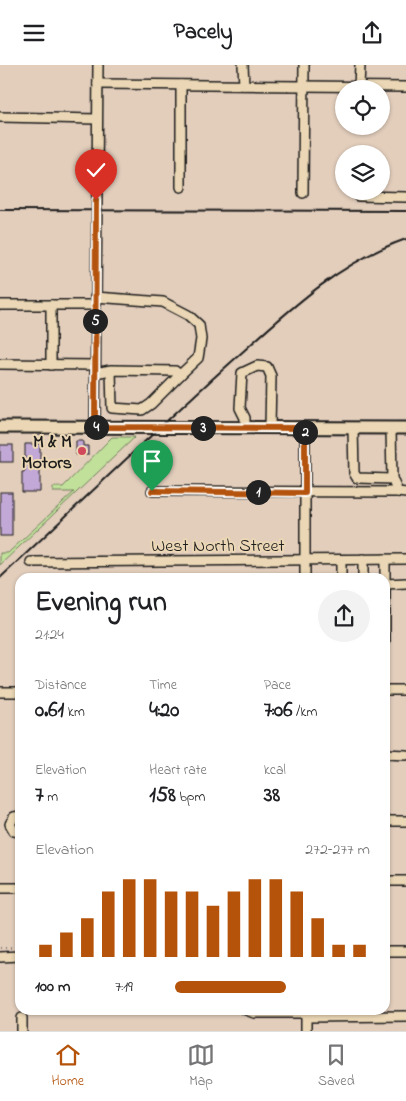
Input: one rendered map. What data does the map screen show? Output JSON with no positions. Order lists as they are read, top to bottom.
{
  "streets": {
    "street": ["West North Street"]
  },
  "places": ["M & M Motors"],
  "page": {
    "header": "Pacely",
    "pins": [
      "5",
      "4",
      "3",
      "2",
      "1"
    ],
    "heading": ["Evening run", "21:24"],
    "stats": [
      ["Distance", "0.61 km"],
      ["Time", "4:20"],
      ["Pace", "7:06 /km"],
      ["Elevation", "7 m"],
      ["Heart rate", "158 bpm"],
      ["kcal", "38"]
    ],
    "chart": ["Elevation", "272–277 m"],
    "list": [
      {
        "name": "100 m",
        "note": "7:19"
      }
    ],
    "tabs": ["Home", "Map", "Saved"]
  }
}
